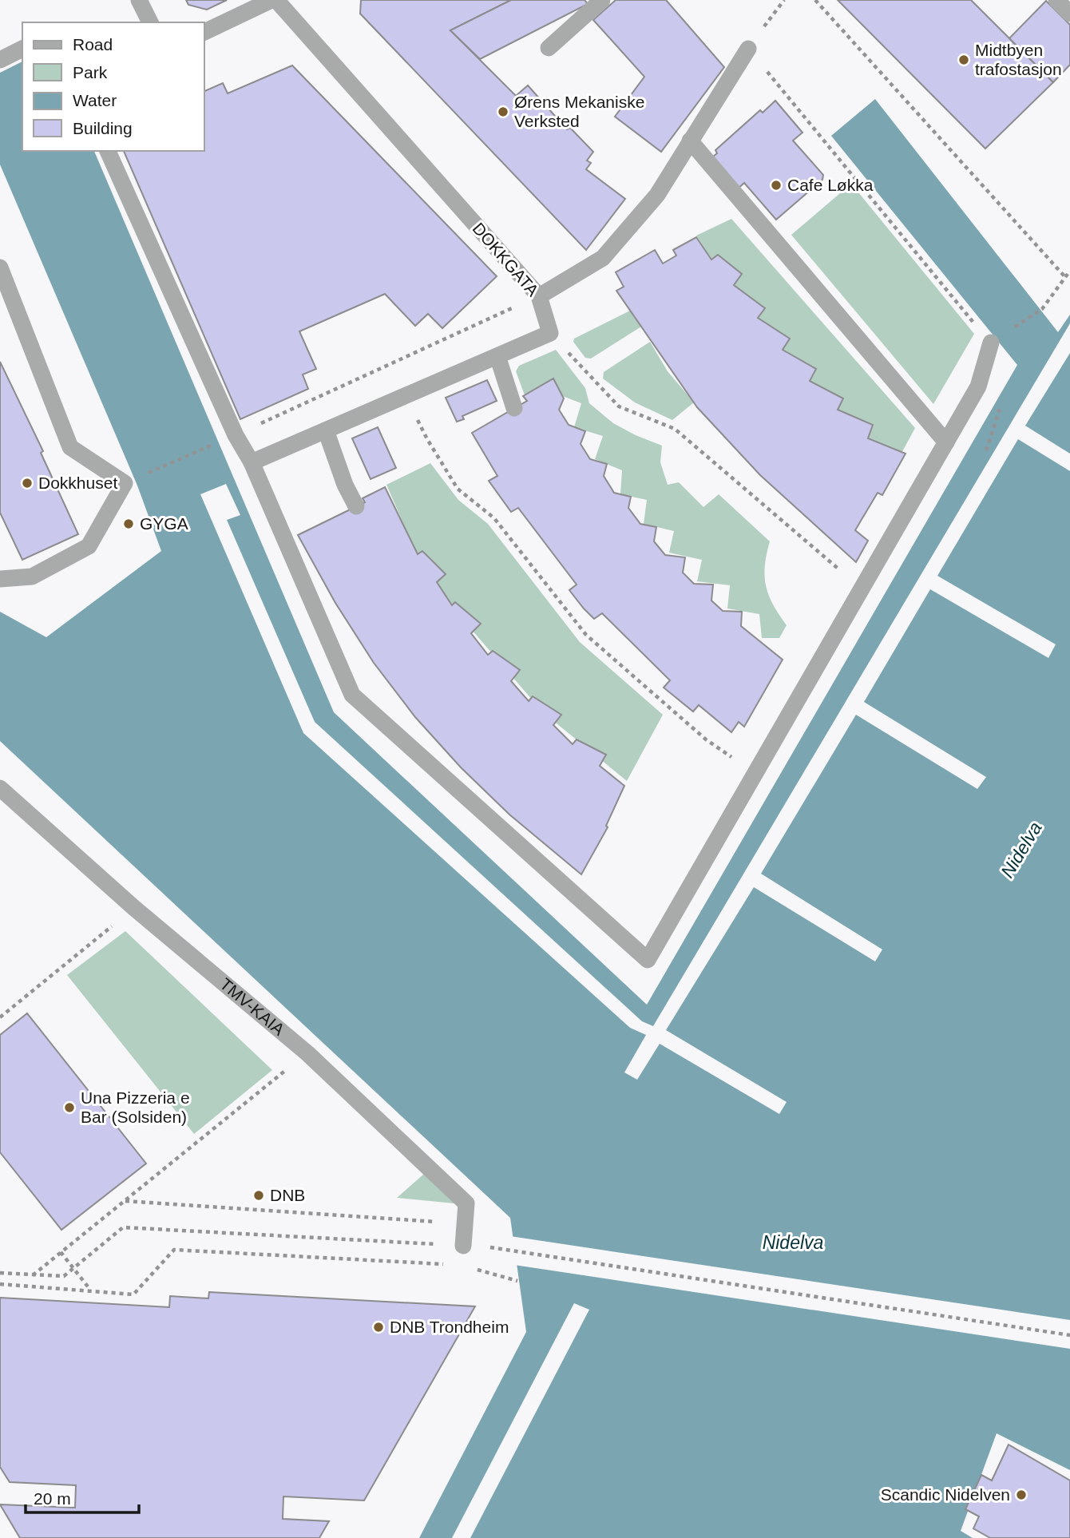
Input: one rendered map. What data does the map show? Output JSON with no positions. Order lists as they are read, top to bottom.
{
  "streets": {
    "street": ["DOKKGATA", "TMV-KAIA"]
  },
  "water": ["Nidelva"],
  "places": [
    "Midtbyen trafostasjon",
    "Ørens Mekaniske Verksted",
    "Cafe Løkka",
    "Dokkhuset",
    "GYGA",
    "Una Pizzeria e Bar (Solsiden)",
    "DNB",
    "DNB Trondheim",
    "Scandic Nidelven"
  ],
  "legend": [
    "Road",
    "Park",
    "Water",
    "Building"
  ],
  "scale_bar": "20 m"
}
